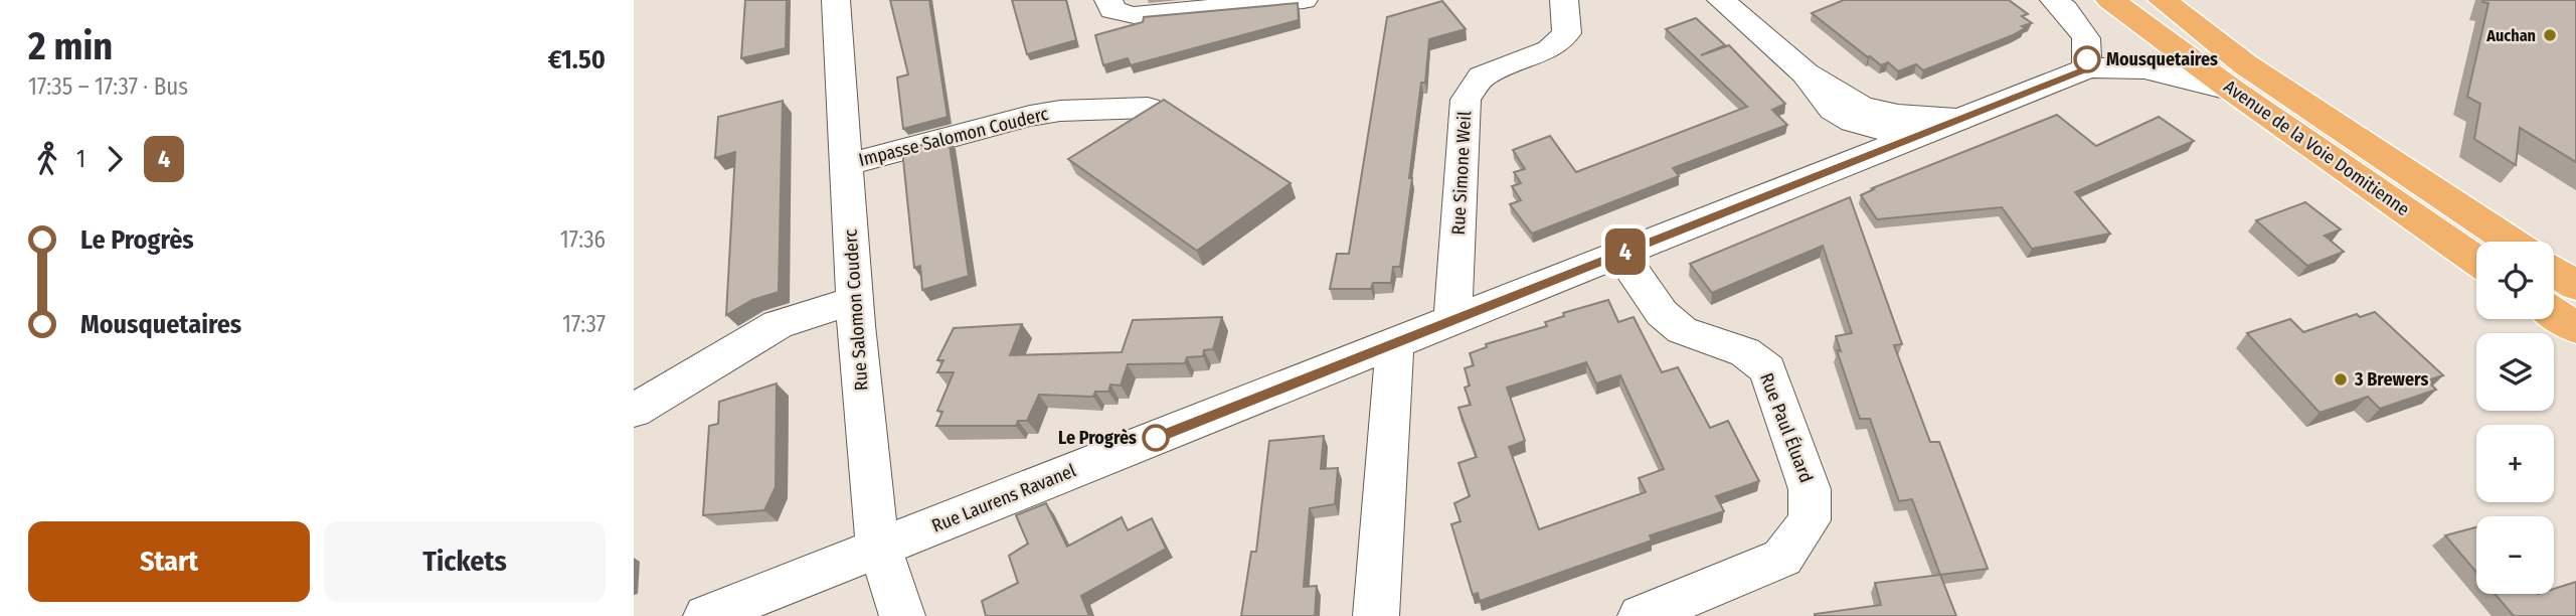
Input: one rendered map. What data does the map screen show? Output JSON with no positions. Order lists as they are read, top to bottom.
{
  "streets": {
    "main road": ["Avenue de la Voie Domitienne"],
    "street": [
      "Impasse Salomon Couderc",
      "Rue Simone Weil",
      "Rue Salomon Couderc",
      "Rue Paul Éluard",
      "Rue Laurens Ravanel"
    ]
  },
  "crossings": [
    ["Impasse Salomon Couderc", "Rue Salomon Couderc"],
    ["Avenue de la Voie Domitienne", "Rue Laurens Ravanel"],
    ["Rue Simone Weil", "Rue Laurens Ravanel"],
    ["Rue Salomon Couderc", "Rue Laurens Ravanel"],
    ["Rue Paul Éluard", "Rue Laurens Ravanel"]
  ],
  "places": [
    "Auchan",
    "Mousquetaires",
    "3 Brewers",
    "Le Progrès"
  ],
  "lines": ["bus line 4"],
  "page": {
    "heading": ["2 min", "17:35 – 17:37 · Bus", "€1.50"],
    "on_map": "4",
    "legs": ["1", "4"],
    "list": [
      {
        "name": "Le Progrès",
        "value": "17:36"
      },
      {
        "name": "Mousquetaires",
        "value": "17:37"
      }
    ],
    "map_buttons": ["+", "−"],
    "buttons": ["Start", "Tickets"]
  }
}
